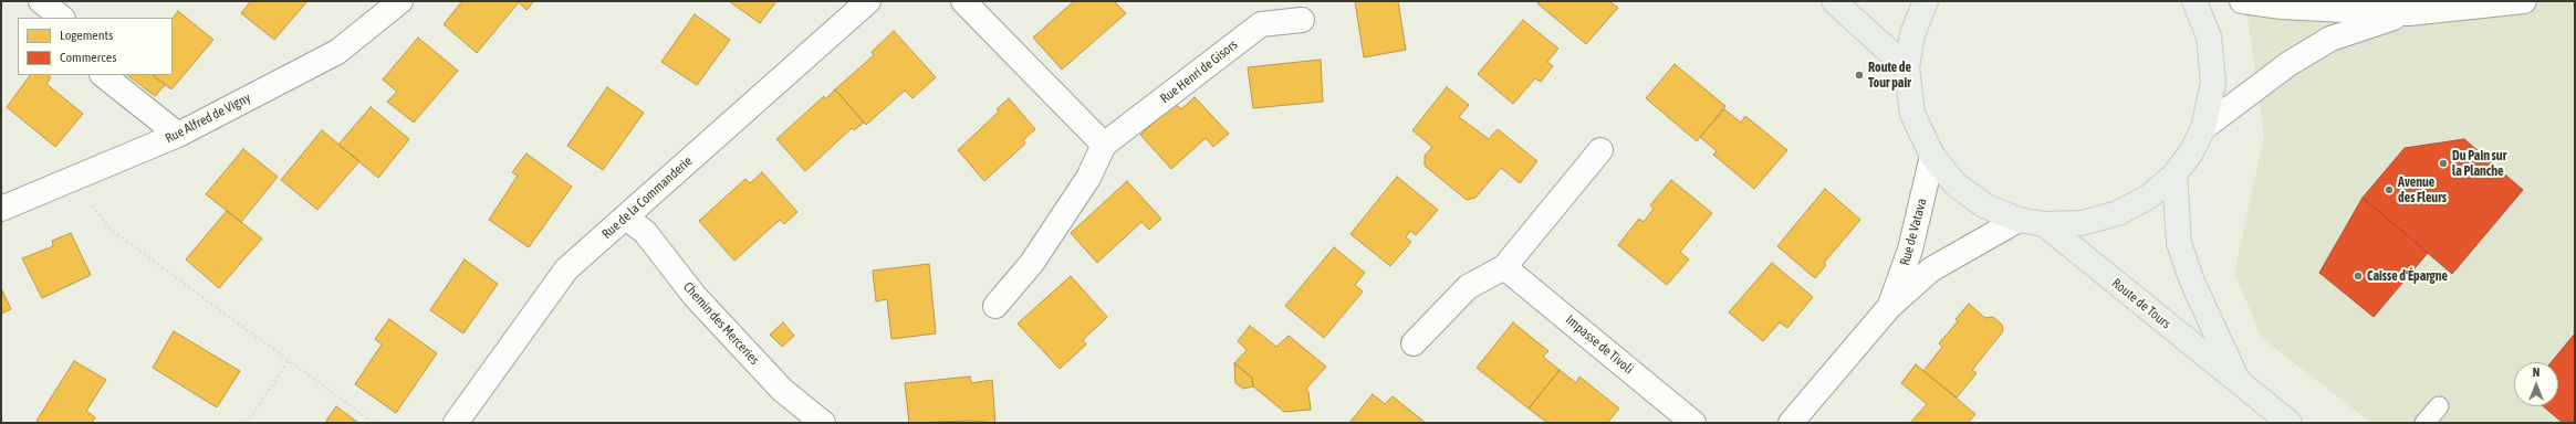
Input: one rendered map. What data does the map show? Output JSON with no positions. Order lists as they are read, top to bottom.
{
  "streets": {
    "main road": ["Route de Tours"],
    "street": [
      "Rue Henri de Gisors",
      "Rue Alfred de Vigny",
      "Rue de la Commanderie",
      "Rue de Vatava",
      "Chemin des Merceries",
      "Impasse de Tivoli"
    ]
  },
  "crossings": [
    ["Rue de la Commanderie", "Chemin des Merceries"]
  ],
  "places": [
    "Route de Tour pair",
    "Du Pain sur la Planche",
    "Avenue des Fleurs",
    "Caisse d'Épargne"
  ],
  "legend": ["Logements", "Commerces"],
  "north": "top"
}
